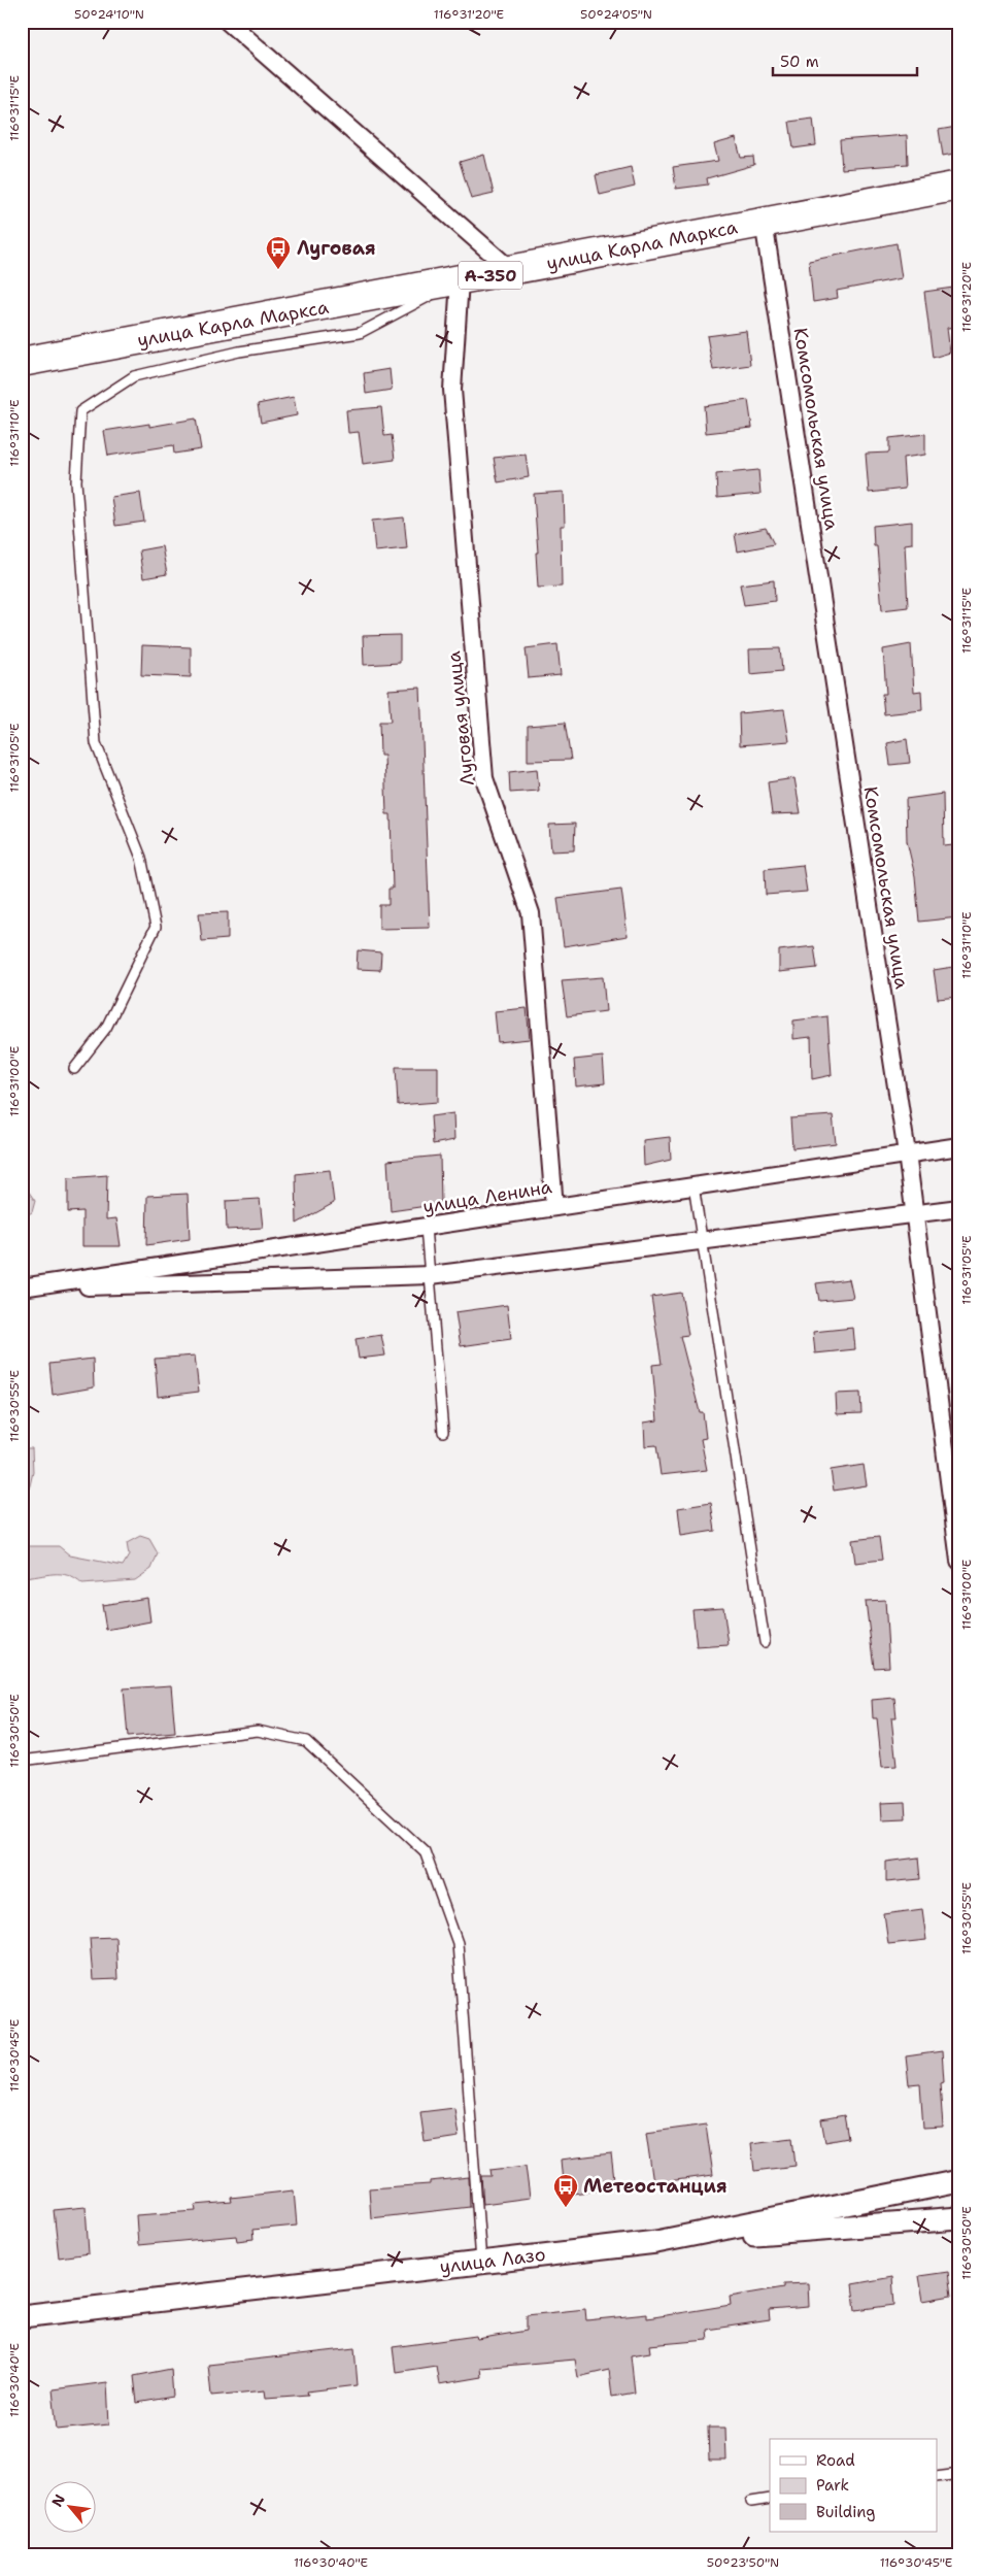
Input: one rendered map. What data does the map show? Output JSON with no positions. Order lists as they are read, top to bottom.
{
  "streets": {
    "highway": ["улица Карла Маркса", "А-350"],
    "street": [
      "Комсомольская улица",
      "Луговая улица",
      "улица Ленина",
      "улица Лазо"
    ]
  },
  "crossings": [
    ["улица Карла Маркса", "Комсомольская улица"],
    ["улица Карла Маркса", "Луговая улица"],
    ["Комсомольская улица", "улица Ленина"],
    ["Луговая улица", "улица Ленина"]
  ],
  "places": {
    "bus stop": ["Луговая", "Метеостанция"]
  },
  "legend": ["Road", "Park", "Building"],
  "scale_bar": "50 m",
  "north": "top left",
  "coordinates": [
    "50°24'10\"N",
    "116°31'20\"E",
    "50°24'05\"N",
    "116°31'15\"E",
    "116°31'10\"E",
    "116°31'05\"E",
    "116°31'00\"E",
    "116°30'55\"E",
    "116°30'50\"E",
    "116°30'45\"E",
    "116°30'40\"E",
    "50°23'50\"N"
  ]
}
